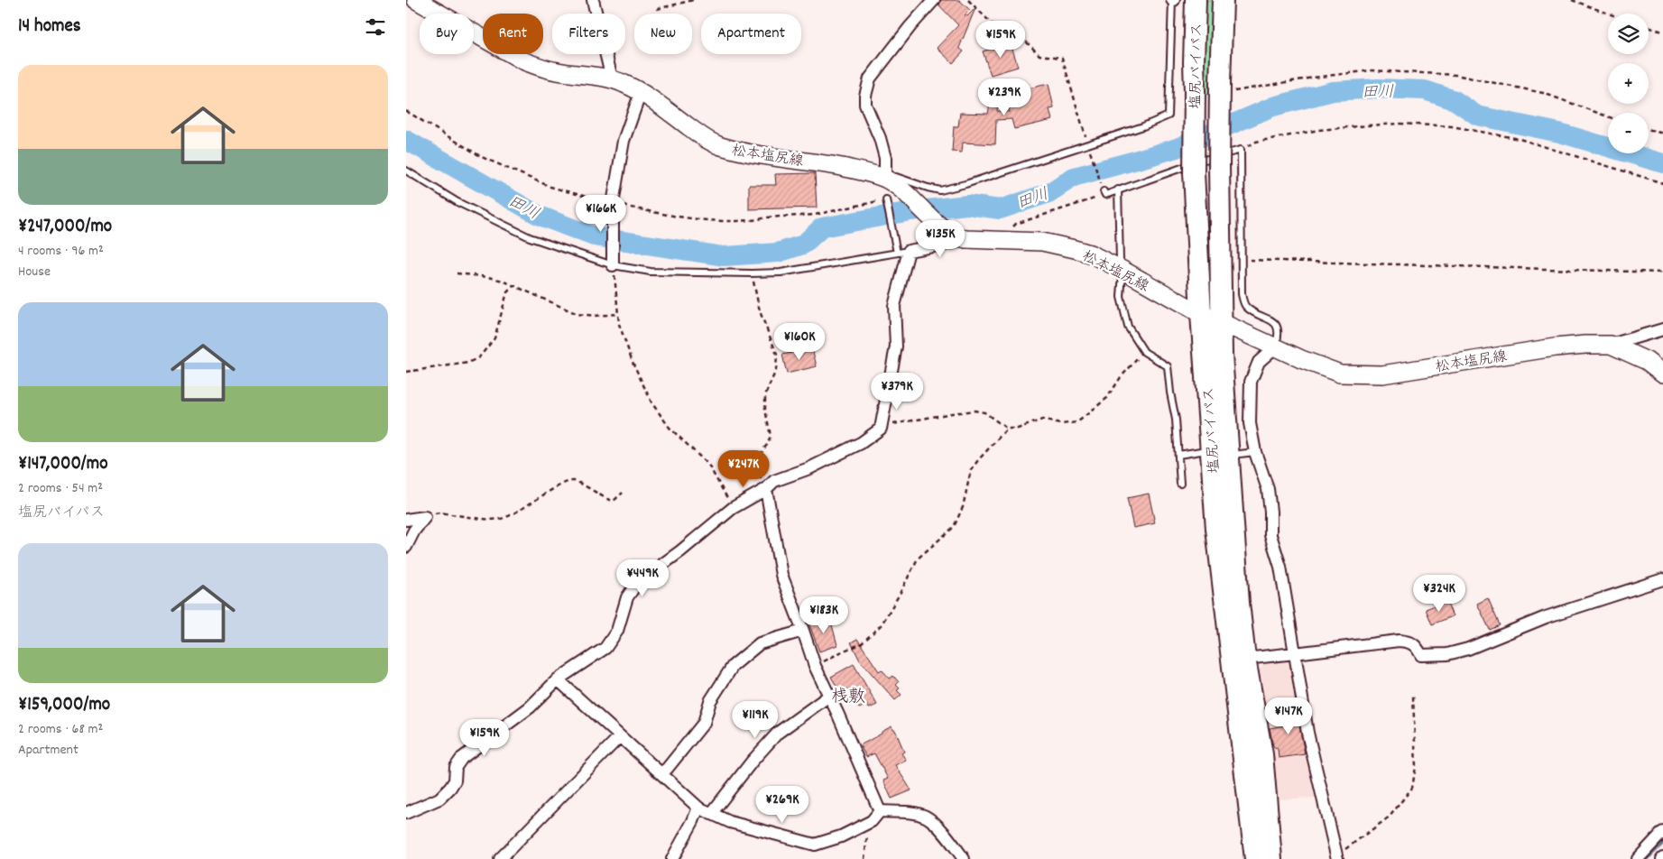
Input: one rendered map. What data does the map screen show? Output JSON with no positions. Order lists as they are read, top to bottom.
{
  "streets": {
    "highway": ["塩尻バイパス"],
    "main road": ["松本塩尻線"]
  },
  "crossings": [
    ["塩尻バイパス", "松本塩尻線"]
  ],
  "districts": ["桟敷"],
  "water": ["田川"],
  "page": {
    "heading": "14 homes",
    "map_buttons": ["+", "−"],
    "chip": [
      "Buy",
      "Rent",
      "Filters",
      "New",
      "Apartment"
    ],
    "price": [
      "¥159K",
      "¥239K",
      "¥166K",
      "¥135K",
      "¥160K",
      "¥379K",
      "¥247K",
      "¥449K",
      "¥324K",
      "¥183K",
      "¥147K",
      "¥119K",
      "¥159K",
      "¥269K"
    ],
    "list": [
      {
        "name": "¥247,000/mo",
        "note": "4 rooms · 96 m² · House"
      },
      {
        "name": "¥147,000/mo",
        "note": "2 rooms · 54 m² · 塩尻バイパス"
      },
      {
        "name": "¥159,000/mo",
        "note": "2 rooms · 68 m² · Apartment"
      }
    ]
  }
}
